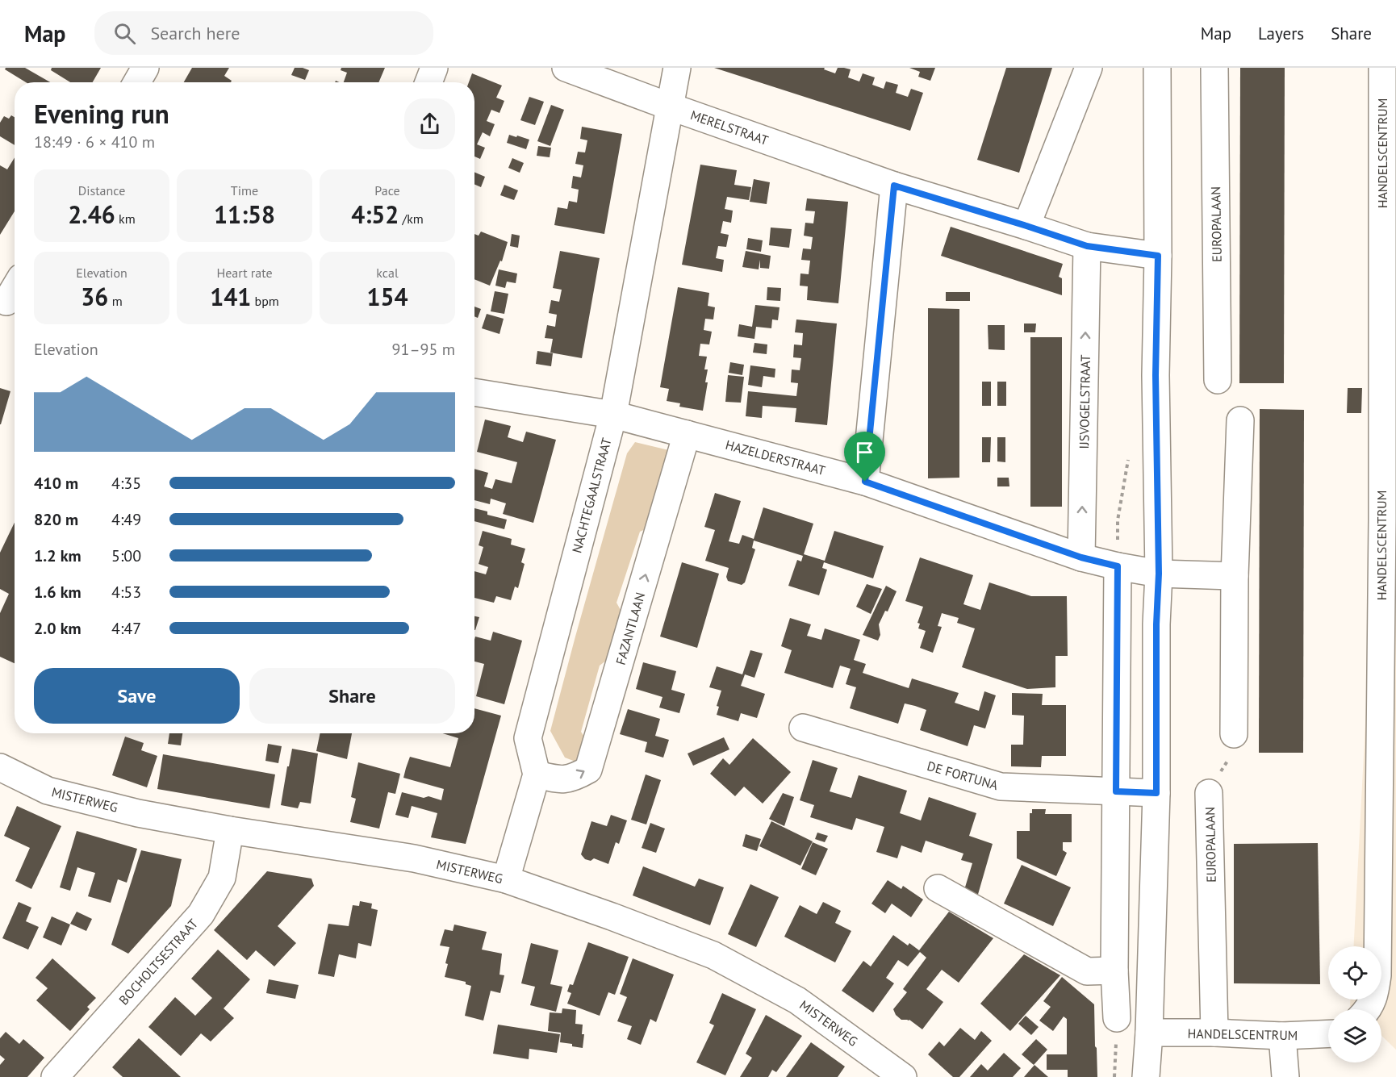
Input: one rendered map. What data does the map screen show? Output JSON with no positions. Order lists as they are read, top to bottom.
{
  "streets": {
    "street": [
      "MERELSTRAAT",
      "HANDELSCENTRUM",
      "EUROPALAAN",
      "IJSVOGELSTRAAT",
      "HAZELDERSTRAAT",
      "NACHTEGAALSTRAAT",
      "FAZANTLAAN",
      "DE FORTUNA",
      "MISTERWEG",
      "BOCHOLTSESTRAAT"
    ]
  },
  "crossings": [
    ["MERELSTRAAT", "NACHTEGAALSTRAAT"],
    ["HANDELSCENTRUM", "EUROPALAAN"],
    ["IJSVOGELSTRAAT", "HAZELDERSTRAAT"],
    ["HAZELDERSTRAAT", "NACHTEGAALSTRAAT"],
    ["HAZELDERSTRAAT", "FAZANTLAAN"],
    ["NACHTEGAALSTRAAT", "FAZANTLAAN"],
    ["NACHTEGAALSTRAAT", "MISTERWEG"],
    ["MISTERWEG", "BOCHOLTSESTRAAT"]
  ],
  "one_way": ["FAZANTLAAN"],
  "page": {
    "header": "Map",
    "search": "Search here",
    "nav": ["Map", "Layers", "Share"],
    "heading": ["Evening run", "18:49 · 6 × 410 m"],
    "stats": [
      ["Distance", "2.46 km"],
      ["Time", "11:58"],
      ["Pace", "4:52 /km"],
      ["Elevation", "36 m"],
      ["Heart rate", "141 bpm"],
      ["kcal", "154"]
    ],
    "chart": ["Elevation", "91–95 m"],
    "list": [
      {
        "name": "410 m",
        "note": "4:35"
      },
      {
        "name": "820 m",
        "note": "4:49"
      },
      {
        "name": "1.2 km",
        "note": "5:00"
      },
      {
        "name": "1.6 km",
        "note": "4:53"
      },
      {
        "name": "2.0 km",
        "note": "4:47"
      }
    ],
    "buttons": ["Save", "Share"]
  }
}
